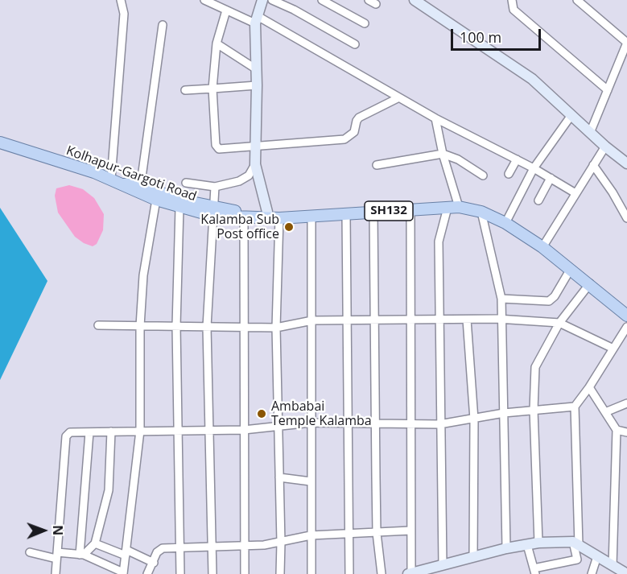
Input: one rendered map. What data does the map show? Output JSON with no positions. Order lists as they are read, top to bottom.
{
  "streets": {
    "main road": ["Kolhapur-Gargoti Road", "SH132"]
  },
  "places": ["Kalamba Sub Post office", "Ambabai Temple Kalamba"],
  "scale_bar": "100 m",
  "north": "right"
}
